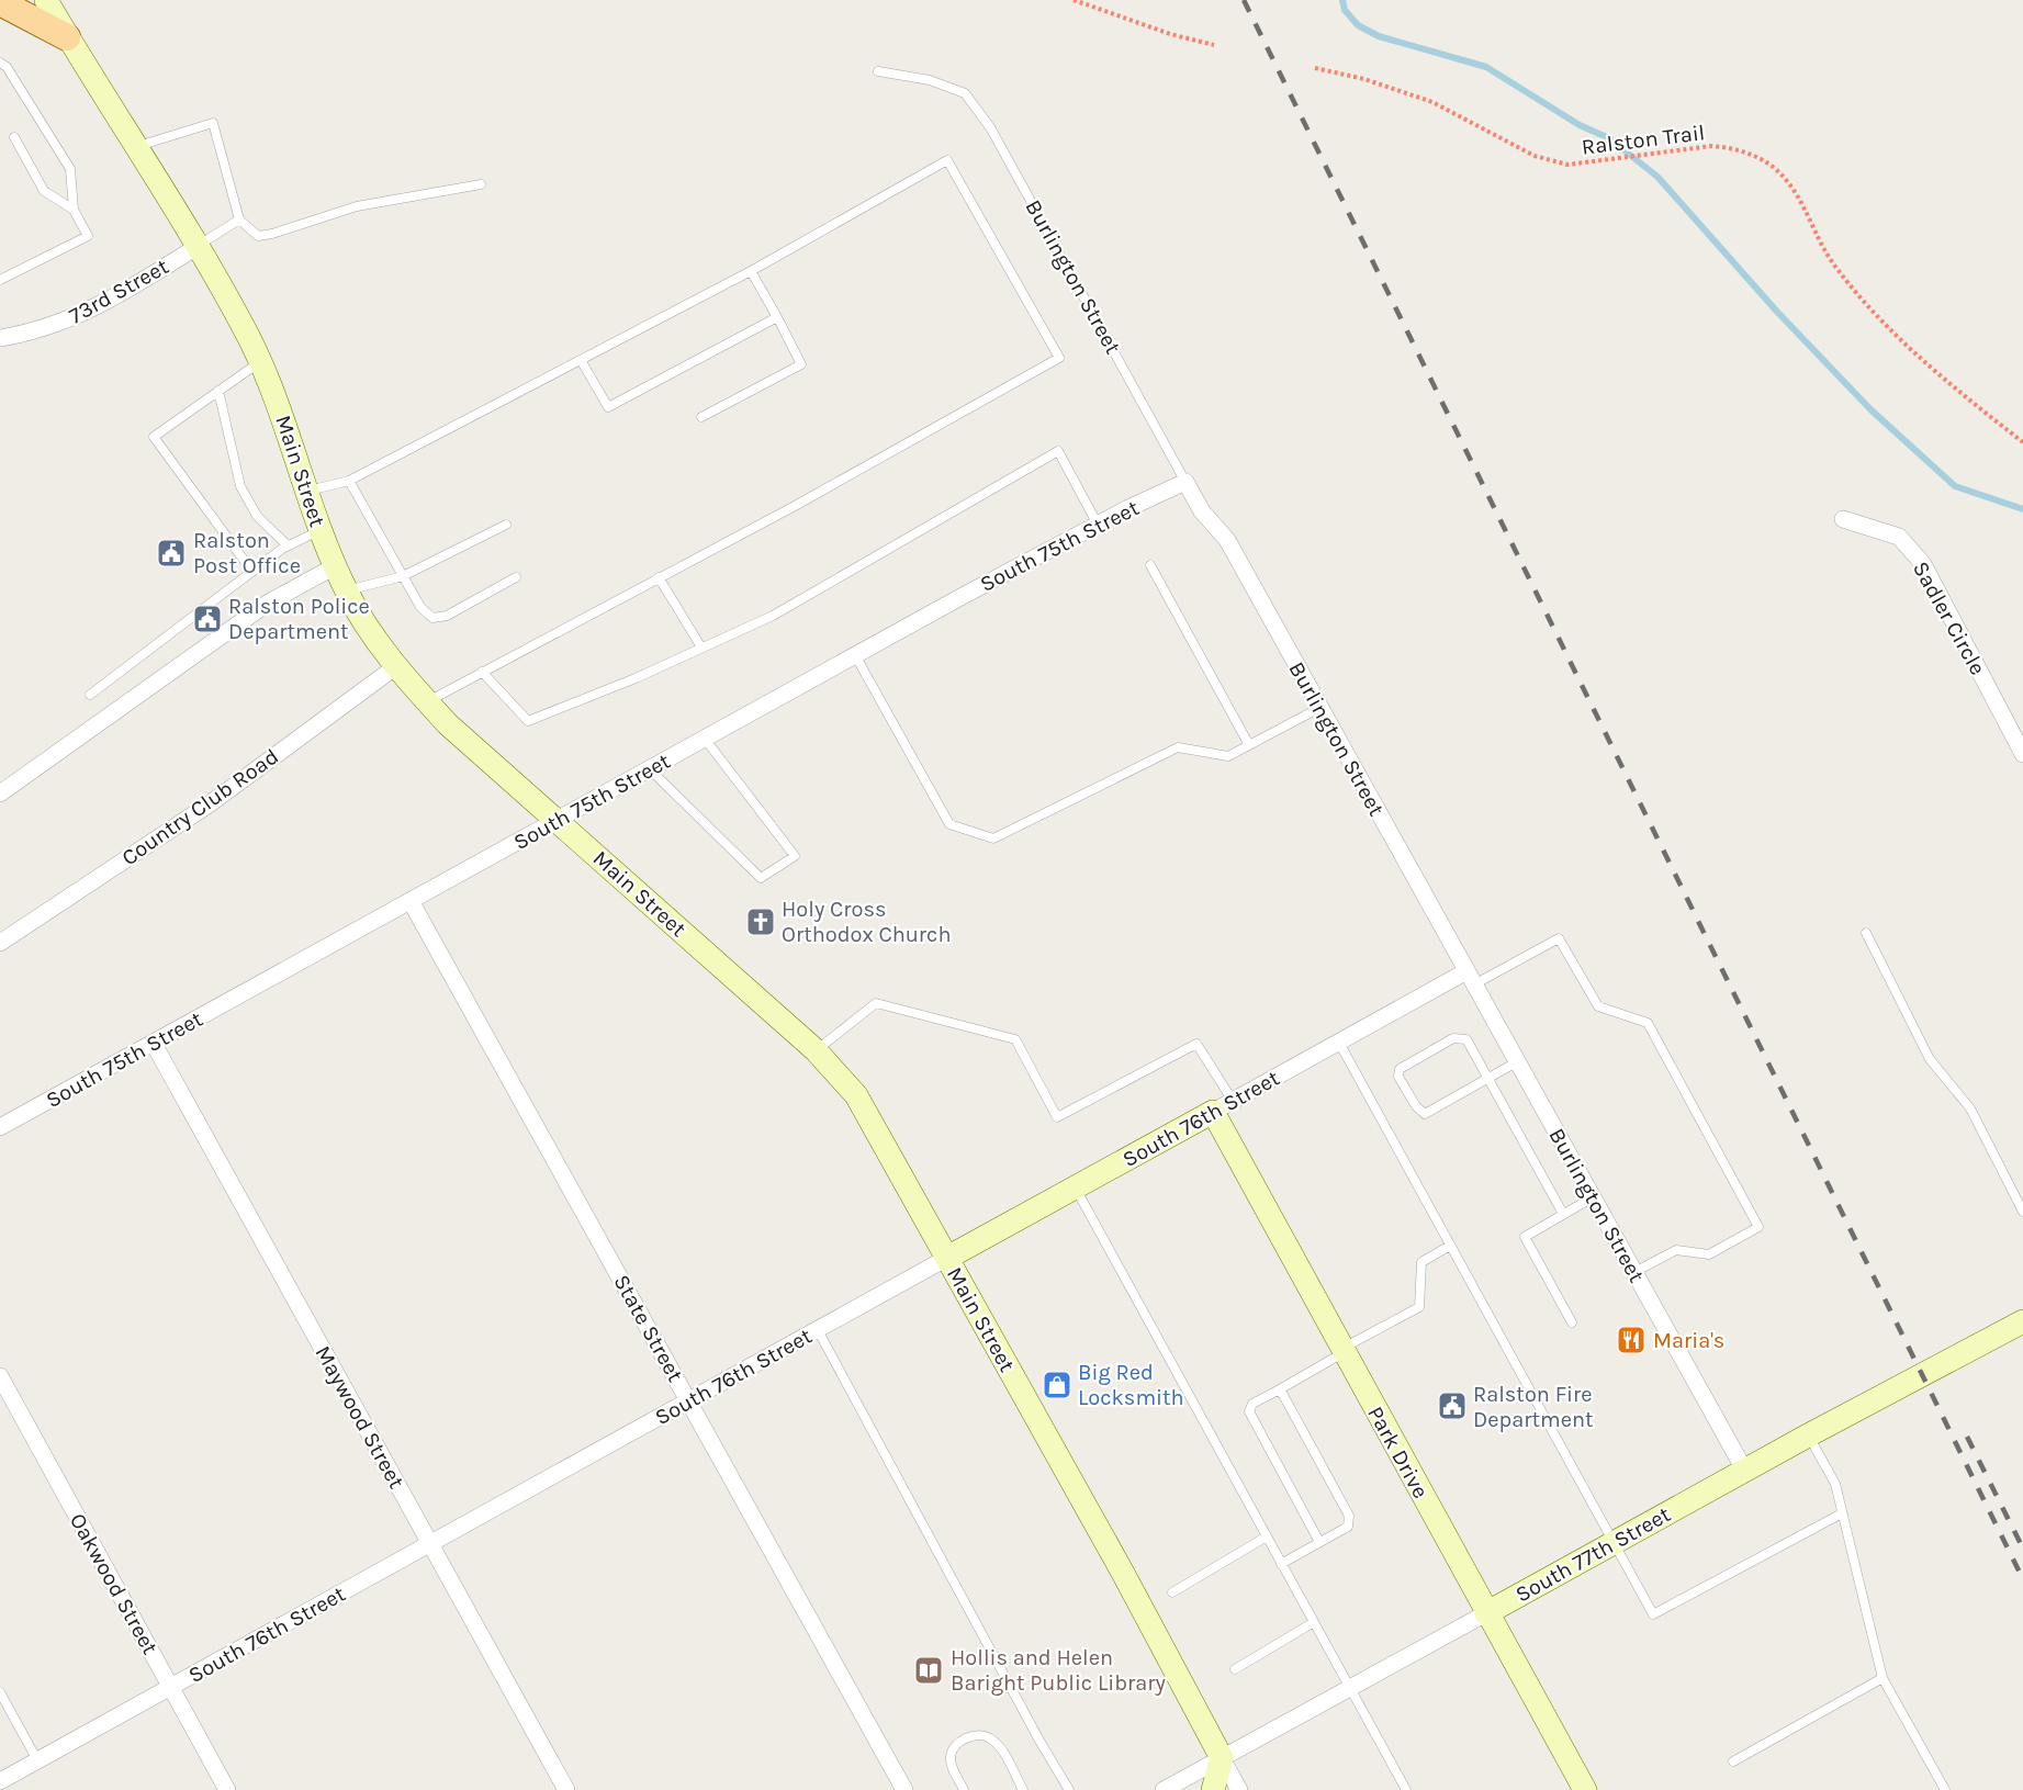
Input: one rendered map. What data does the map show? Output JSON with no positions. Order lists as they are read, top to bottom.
{
  "streets": {
    "main road": [
      "Main Street",
      "South 76th Street",
      "Park Drive",
      "South 77th Street"
    ],
    "street": [
      "Burlington Street",
      "73rd Street",
      "South 75th Street",
      "Sadler Circle",
      "Country Club Road",
      "State Street",
      "Maywood Street",
      "Oakwood Street"
    ],
    "path": ["Ralston Trail"]
  },
  "crossings": [
    ["Burlington Street", "South 75th Street"],
    ["Burlington Street", "South 76th Street"],
    ["Burlington Street", "South 77th Street"],
    ["73rd Street", "Main Street"],
    ["Main Street", "South 75th Street"],
    ["Main Street", "Country Club Road"],
    ["Main Street", "South 76th Street"],
    ["Main Street", "South 77th Street"],
    ["South 75th Street", "State Street"],
    ["South 75th Street", "Maywood Street"],
    ["South 76th Street", "State Street"],
    ["South 76th Street", "Maywood Street"],
    ["South 76th Street", "Park Drive"],
    ["South 76th Street", "Oakwood Street"],
    ["Park Drive", "South 77th Street"]
  ],
  "places": {
    "public building": ["Ralston Post Office", "Ralston Police Department", "Ralston Fire Department"],
    "church": ["Holy Cross Orthodox Church"],
    "restaurant": ["Maria's"],
    "shop": ["Big Red Locksmith"],
    "library": ["Hollis and Helen Baright Public Library"]
  }
}
